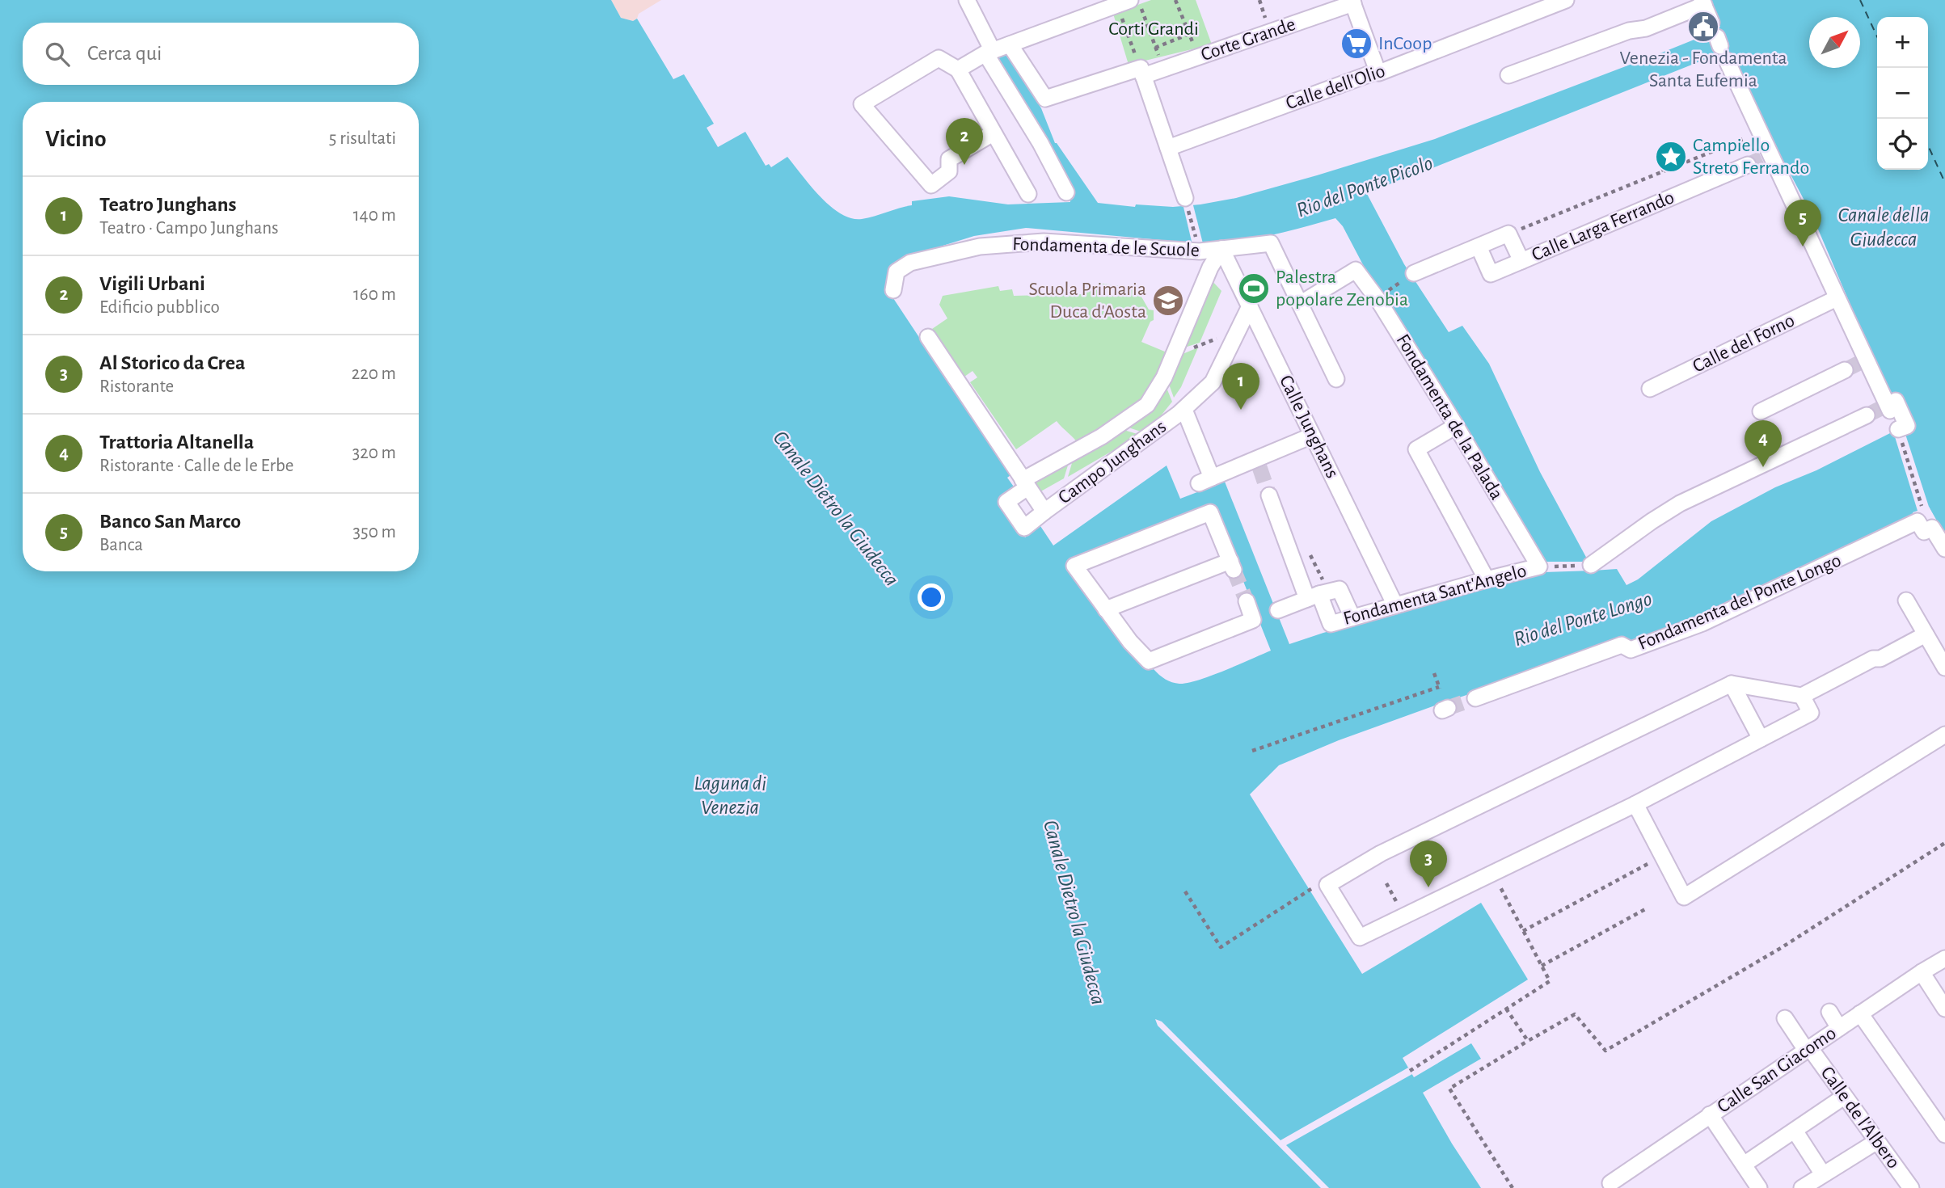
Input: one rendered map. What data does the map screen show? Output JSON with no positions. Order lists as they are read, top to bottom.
{
  "streets": {
    "street": [
      "Corte Grande",
      "Calle dell'Olio",
      "Calle Larga Ferrando",
      "Fondamenta de le Scuole",
      "Calle del Forno",
      "Fondamenta de la Palada",
      "Calle Junghans",
      "Campo Junghans",
      "Fondamenta Sant'Angelo",
      "Fondamenta del Ponte Longo",
      "Calle San Giacomo",
      "Calle de l'Albero"
    ]
  },
  "crossings": [
    ["Fondamenta de le Scuole", "Fondamenta de la Palada"],
    ["Fondamenta de le Scuole", "Calle Junghans"],
    ["Fondamenta de le Scuole", "Campo Junghans"],
    ["Fondamenta de la Palada", "Fondamenta Sant'Angelo"],
    ["Calle Junghans", "Campo Junghans"],
    ["Calle Junghans", "Fondamenta Sant'Angelo"],
    ["Calle San Giacomo", "Calle de l'Albero"]
  ],
  "water": [
    "Rio del Ponte Picolo",
    "Canale della Giudecca",
    "Canale Dietro la Giudecca",
    "Rio del Ponte Longo",
    "Laguna di Venezia"
  ],
  "parks": ["Corti Grandi"],
  "places": {
    "public building": ["Venezia - Fondamenta Santa Eufemia"],
    "supermarket": ["InCoop"],
    "place": ["Campiello Streto Ferrando"],
    "sports": ["Palestra popolare Zenobia"],
    "school or university": ["Scuola Primaria Duca d'Aosta"]
  },
  "north": "top right",
  "page": {
    "map_buttons": ["+", "−"],
    "search": "Cerca qui",
    "heading": ["Vicino", "5 risultati"],
    "pins": [
      "2",
      "5",
      "1",
      "4",
      "3"
    ],
    "list": [
      {
        "mark": "1",
        "name": "Teatro Junghans",
        "note": "Teatro · Campo Junghans",
        "value": "140 m"
      },
      {
        "mark": "2",
        "name": "Vigili Urbani",
        "note": "Edificio pubblico",
        "value": "160 m"
      },
      {
        "mark": "3",
        "name": "Al Storico da Crea",
        "note": "Ristorante",
        "value": "220 m"
      },
      {
        "mark": "4",
        "name": "Trattoria Altanella",
        "note": "Ristorante · Calle de le Erbe",
        "value": "320 m"
      },
      {
        "mark": "5",
        "name": "Banco San Marco",
        "note": "Banca",
        "value": "350 m"
      }
    ]
  }
}
